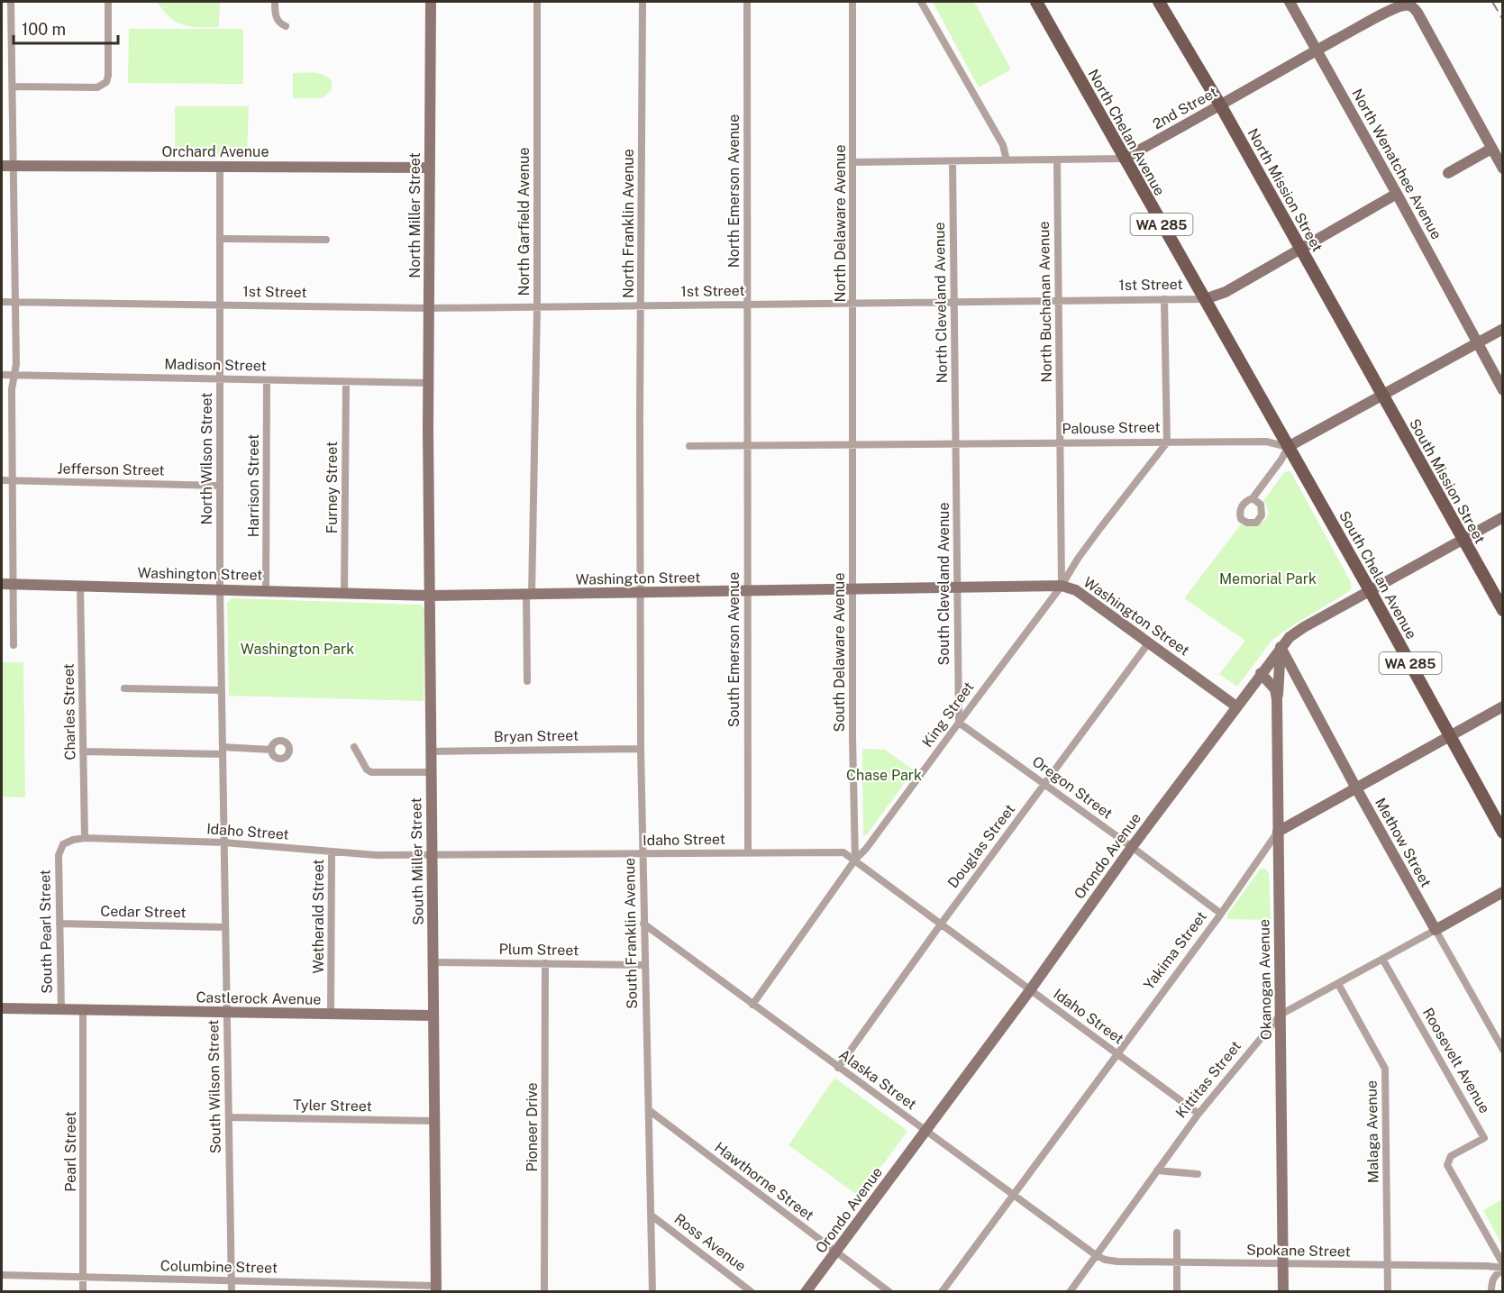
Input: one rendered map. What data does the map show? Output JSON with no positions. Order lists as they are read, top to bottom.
{
  "streets": {
    "main road": [
      "North Chelan Avenue",
      "North Mission Street",
      "WA 285",
      "South Mission Street",
      "South Chelan Avenue"
    ],
    "street": [
      "2nd Street",
      "Orchard Avenue",
      "North Wenatchee Avenue",
      "North Emerson Avenue",
      "North Miller Street",
      "North Garfield Avenue",
      "North Franklin Avenue",
      "North Delaware Avenue",
      "1st Street",
      "North Buchanan Avenue",
      "North Cleveland Avenue",
      "Madison Street",
      "Palouse Street",
      "North Wilson Street",
      "Jefferson Street",
      "Harrison Street",
      "Furney Street",
      "Washington Street",
      "South Cleveland Avenue",
      "South Emerson Avenue",
      "South Delaware Avenue",
      "Charles Street",
      "King Street",
      "Bryan Street",
      "Oregon Street",
      "Idaho Street",
      "Methow Street",
      "Douglas Street",
      "Orondo Avenue",
      "South Miller Street",
      "Cedar Street",
      "Wetherald Street",
      "South Pearl Street",
      "South Franklin Avenue",
      "Plum Street",
      "Yakima Street",
      "Okanogan Avenue",
      "Castlerock Avenue",
      "Roosevelt Avenue",
      "Alaska Street",
      "Kittitas Street",
      "South Wilson Street",
      "Tyler Street",
      "Pioneer Drive",
      "Malaga Avenue",
      "Pearl Street",
      "Hawthorne Street",
      "Ross Avenue",
      "Spokane Street",
      "Columbine Street"
    ]
  },
  "crossings": [
    ["2nd Street", "North Chelan Avenue"],
    ["2nd Street", "North Wenatchee Avenue"],
    ["2nd Street", "North Mission Street"],
    ["2nd Street", "North Delaware Avenue"],
    ["2nd Street", "North Buchanan Avenue"],
    ["2nd Street", "North Cleveland Avenue"],
    ["North Chelan Avenue", "1st Street"],
    ["North Chelan Avenue", "Palouse Street"],
    ["North Chelan Avenue", "South Chelan Avenue"],
    ["Orchard Avenue", "North Miller Street"],
    ["Orchard Avenue", "North Wilson Street"],
    ["North Wenatchee Avenue", "1st Street"],
    ["North Mission Street", "1st Street"],
    ["North Mission Street", "South Mission Street"],
    ["North Emerson Avenue", "1st Street"],
    ["North Emerson Avenue", "Palouse Street"],
    ["North Emerson Avenue", "South Emerson Avenue"],
    ["North Miller Street", "1st Street"],
    ["North Miller Street", "Madison Street"],
    ["North Miller Street", "South Miller Street"],
    ["North Garfield Avenue", "1st Street"],
    ["North Garfield Avenue", "Washington Street"],
    ["North Franklin Avenue", "1st Street"],
    ["North Franklin Avenue", "South Franklin Avenue"],
    ["North Delaware Avenue", "1st Street"],
    ["North Delaware Avenue", "Palouse Street"],
    ["North Delaware Avenue", "South Delaware Avenue"],
    ["1st Street", "North Buchanan Avenue"],
    ["1st Street", "North Cleveland Avenue"],
    ["1st Street", "North Wilson Street"],
    ["North Buchanan Avenue", "Palouse Street"],
    ["North Buchanan Avenue", "Washington Street"],
    ["North Buchanan Avenue", "King Street"],
    ["North Cleveland Avenue", "Palouse Street"],
    ["North Cleveland Avenue", "South Cleveland Avenue"],
    ["Madison Street", "North Wilson Street"],
    ["Madison Street", "Harrison Street"],
    ["Madison Street", "Furney Street"],
    ["Palouse Street", "South Chelan Avenue"],
    ["Palouse Street", "South Cleveland Avenue"],
    ["Palouse Street", "South Emerson Avenue"],
    ["Palouse Street", "South Delaware Avenue"],
    ["Palouse Street", "King Street"],
    ["North Wilson Street", "Jefferson Street"],
    ["North Wilson Street", "Washington Street"],
    ["North Wilson Street", "South Wilson Street"],
    ["South Mission Street", "Orondo Avenue"],
    ["Harrison Street", "Washington Street"],
    ["Furney Street", "Washington Street"],
    ["Washington Street", "South Cleveland Avenue"],
    ["Washington Street", "South Emerson Avenue"],
    ["Washington Street", "South Delaware Avenue"],
    ["Washington Street", "Charles Street"],
    ["Washington Street", "King Street"],
    ["Washington Street", "Douglas Street"],
    ["Washington Street", "Orondo Avenue"],
    ["Washington Street", "South Miller Street"],
    ["Washington Street", "South Franklin Avenue"],
    ["Washington Street", "South Wilson Street"],
    ["South Chelan Avenue", "Orondo Avenue"],
    ["South Chelan Avenue", "Yakima Street"],
    ["South Cleveland Avenue", "King Street"],
    ["South Cleveland Avenue", "Oregon Street"],
    ["South Emerson Avenue", "Idaho Street"],
    ["South Delaware Avenue", "King Street"],
    ["South Delaware Avenue", "Idaho Street"],
    ["Charles Street", "Idaho Street"],
    ["Charles Street", "South Pearl Street"],
    ["King Street", "Oregon Street"],
    ["King Street", "Idaho Street"],
    ["King Street", "Alaska Street"],
    ["Bryan Street", "South Miller Street"],
    ["Bryan Street", "South Franklin Avenue"],
    ["Oregon Street", "Douglas Street"],
    ["Oregon Street", "Orondo Avenue"],
    ["Oregon Street", "Yakima Street"],
    ["Idaho Street", "Douglas Street"],
    ["Idaho Street", "Orondo Avenue"],
    ["Idaho Street", "South Miller Street"],
    ["Idaho Street", "Wetherald Street"],
    ["Idaho Street", "South Pearl Street"],
    ["Idaho Street", "South Franklin Avenue"],
    ["Idaho Street", "Yakima Street"],
    ["Idaho Street", "Kittitas Street"],
    ["Idaho Street", "South Wilson Street"],
    ["Methow Street", "Orondo Avenue"],
    ["Methow Street", "Yakima Street"],
    ["Methow Street", "Kittitas Street"],
    ["Douglas Street", "Alaska Street"],
    ["Orondo Avenue", "Okanogan Avenue"],
    ["Orondo Avenue", "Alaska Street"],
    ["Orondo Avenue", "Hawthorne Street"],
    ["South Miller Street", "Plum Street"],
    ["South Miller Street", "Castlerock Avenue"],
    ["South Miller Street", "Tyler Street"],
    ["South Miller Street", "Columbine Street"],
    ["Cedar Street", "South Pearl Street"],
    ["Cedar Street", "South Wilson Street"],
    ["Wetherald Street", "Castlerock Avenue"],
    ["South Pearl Street", "Castlerock Avenue"],
    ["South Franklin Avenue", "Plum Street"],
    ["South Franklin Avenue", "Alaska Street"],
    ["South Franklin Avenue", "Hawthorne Street"],
    ["South Franklin Avenue", "Ross Avenue"],
    ["Plum Street", "Pioneer Drive"],
    ["Yakima Street", "Okanogan Avenue"],
    ["Yakima Street", "Alaska Street"],
    ["Okanogan Avenue", "Kittitas Street"],
    ["Okanogan Avenue", "Spokane Street"],
    ["Castlerock Avenue", "South Wilson Street"],
    ["Castlerock Avenue", "Pearl Street"],
    ["Roosevelt Avenue", "Kittitas Street"],
    ["Roosevelt Avenue", "Spokane Street"],
    ["Alaska Street", "Kittitas Street"],
    ["Alaska Street", "Spokane Street"],
    ["Kittitas Street", "Malaga Avenue"],
    ["Kittitas Street", "Spokane Street"],
    ["South Wilson Street", "Tyler Street"],
    ["South Wilson Street", "Columbine Street"],
    ["Malaga Avenue", "Spokane Street"],
    ["Pearl Street", "Columbine Street"]
  ],
  "parks": ["Memorial Park", "Washington Park", "Chase Park"],
  "scale_bar": "100 m"
}
